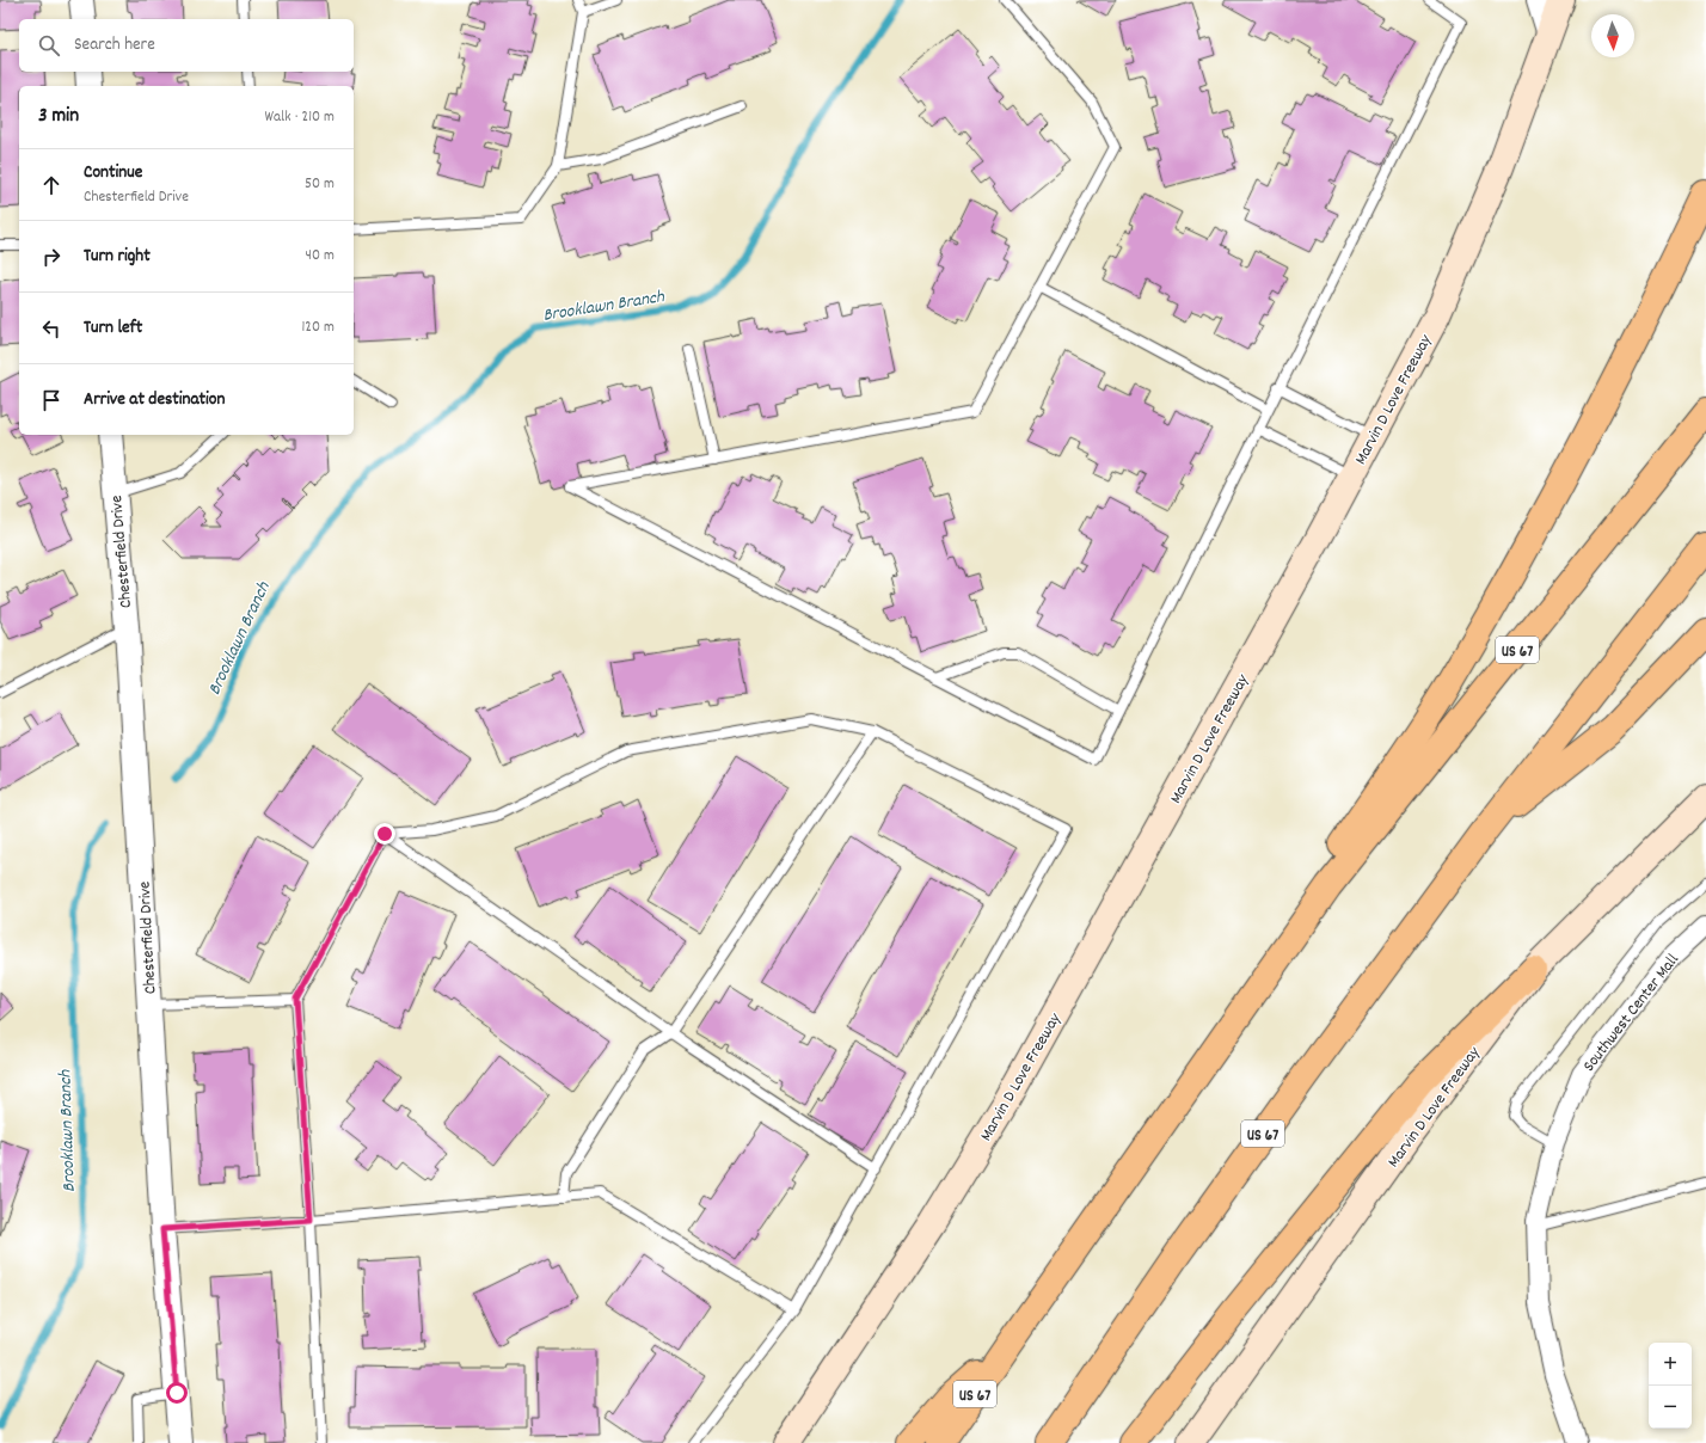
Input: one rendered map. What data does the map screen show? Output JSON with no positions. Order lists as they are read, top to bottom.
{
  "streets": {
    "highway": ["US 67"],
    "main road": ["Marvin D Love Freeway"],
    "street": ["Chesterfield Drive", "Southwest Center Mall"]
  },
  "water": ["Brooklawn Branch"],
  "north": "bottom",
  "page": {
    "search": "Search here",
    "heading": ["3 min", "Walk · 210 m"],
    "list": [
      ["Continue", "Chesterfield Drive", "50 m"],
      ["Turn right", "40 m"],
      ["Turn left", "120 m"],
      "Arrive at destination"
    ],
    "map_buttons": ["+", "−"]
  }
}
